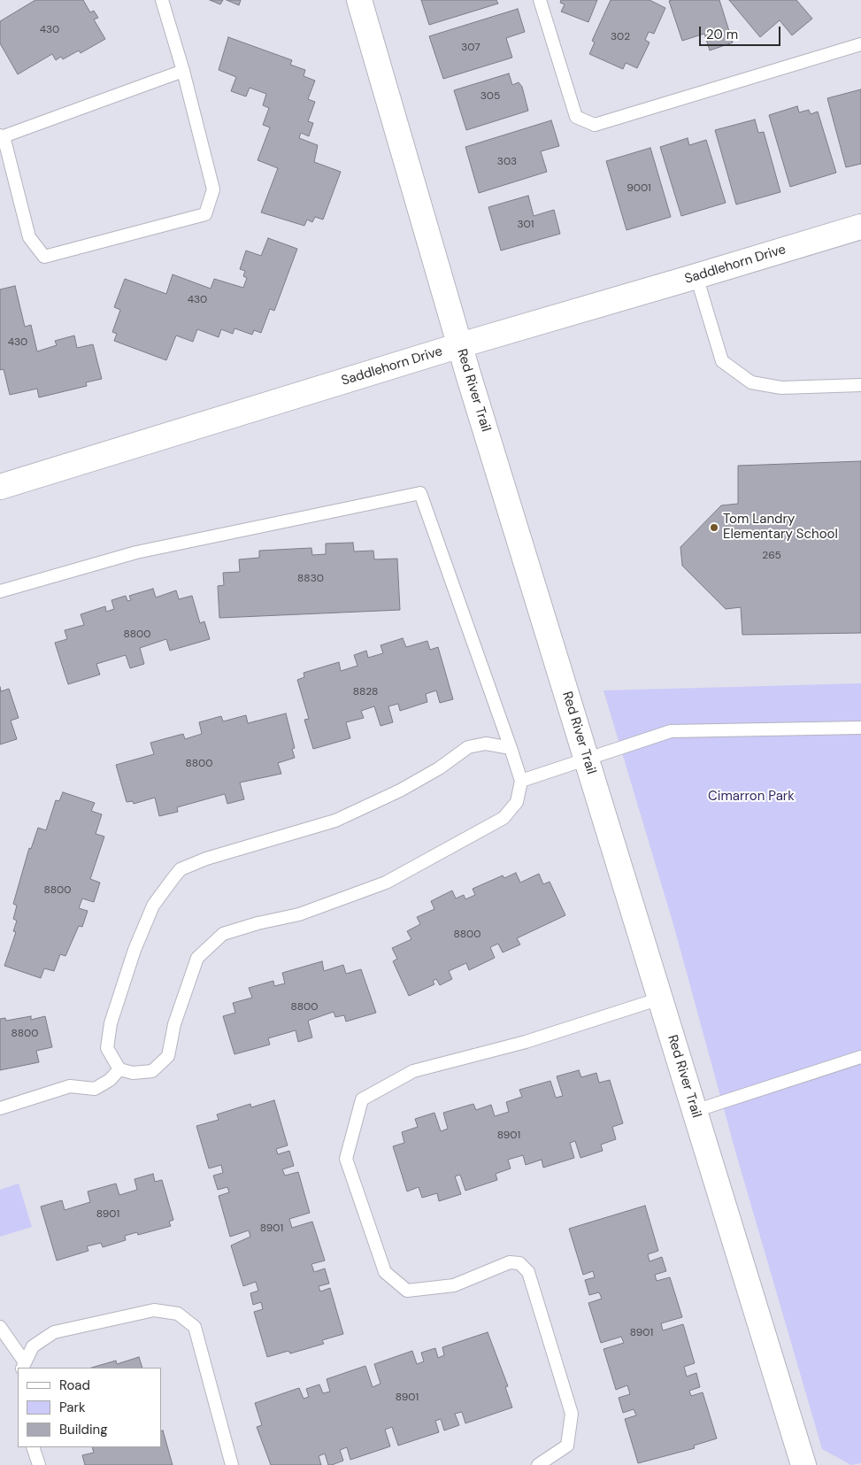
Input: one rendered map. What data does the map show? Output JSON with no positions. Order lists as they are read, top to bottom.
{
  "streets": {
    "street": ["Saddlehorn Drive", "Red River Trail"]
  },
  "crossings": [
    ["Saddlehorn Drive", "Red River Trail"]
  ],
  "parks": ["Cimarron Park"],
  "places": ["Tom Landry Elementary School"],
  "house_numbers": [
    "430",
    "302",
    "307",
    "305",
    "303",
    "9001",
    "301",
    "430",
    "430",
    "265",
    "8830",
    "8800",
    "8828",
    "8800",
    "8800",
    "8800",
    "8800",
    "8800",
    "8901",
    "8901",
    "8901",
    "8901",
    "8901"
  ],
  "legend": ["Road", "Park", "Building"],
  "scale_bar": "20 m"
}
